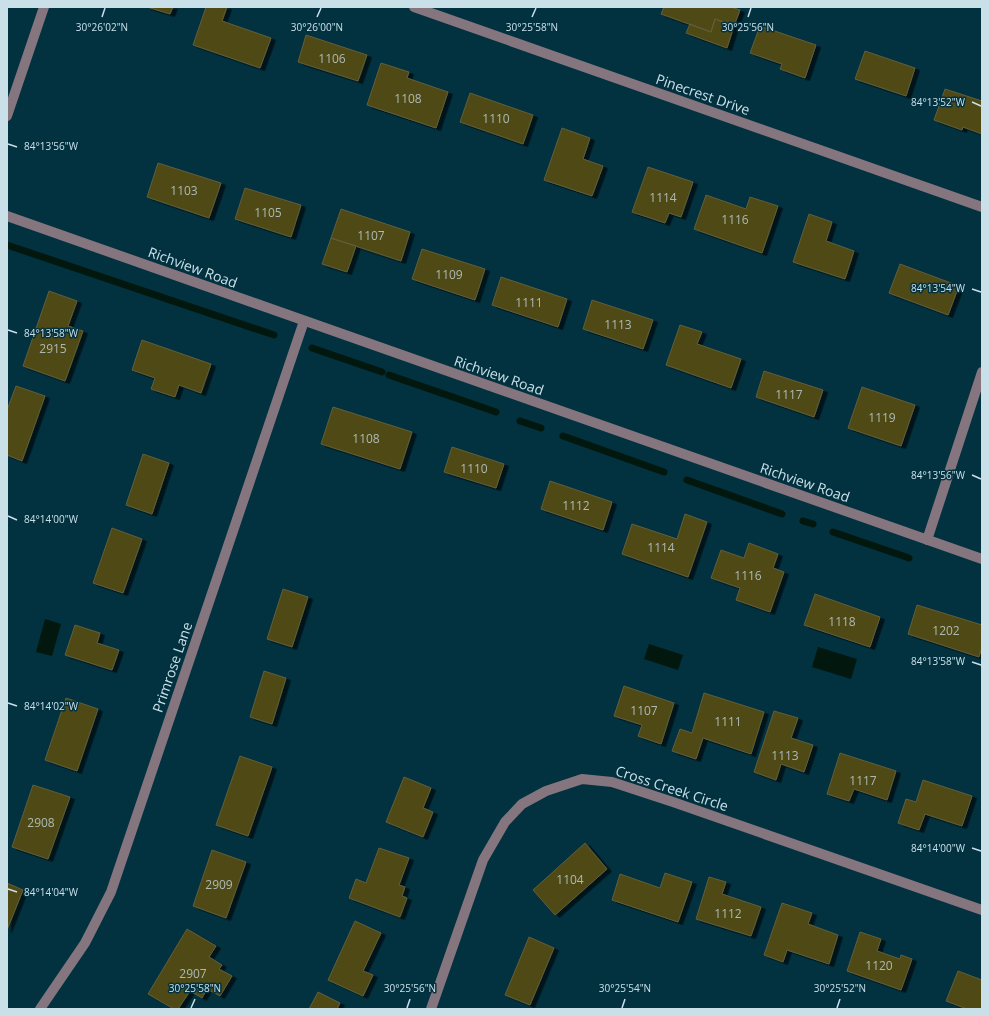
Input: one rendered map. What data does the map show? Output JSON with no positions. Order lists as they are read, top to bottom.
{
  "streets": {
    "street": [
      "Pinecrest Drive",
      "Richview Road",
      "Primrose Lane",
      "Cross Creek Circle"
    ]
  },
  "crossings": [
    ["Richview Road", "Primrose Lane"]
  ],
  "house_numbers": [
    "1106",
    "1108",
    "1110",
    "1103",
    "1114",
    "1105",
    "1116",
    "1107",
    "1109",
    "1111",
    "1113",
    "2915",
    "1117",
    "1119",
    "1108",
    "1110",
    "1112",
    "1114",
    "1116",
    "1118",
    "1202",
    "1107",
    "1111",
    "1113",
    "1117",
    "2908",
    "1104",
    "2909",
    "1112",
    "1120",
    "2907"
  ],
  "coordinates": [
    "30°26'02\"N",
    "30°26'00\"N",
    "30°25'58\"N",
    "30°25'56\"N",
    "84°13'52\"W",
    "84°13'56\"W",
    "84°13'54\"W",
    "84°13'58\"W",
    "84°14'00\"W",
    "84°14'02\"W",
    "84°14'04\"W",
    "30°25'54\"N",
    "30°25'52\"N"
  ]
}
